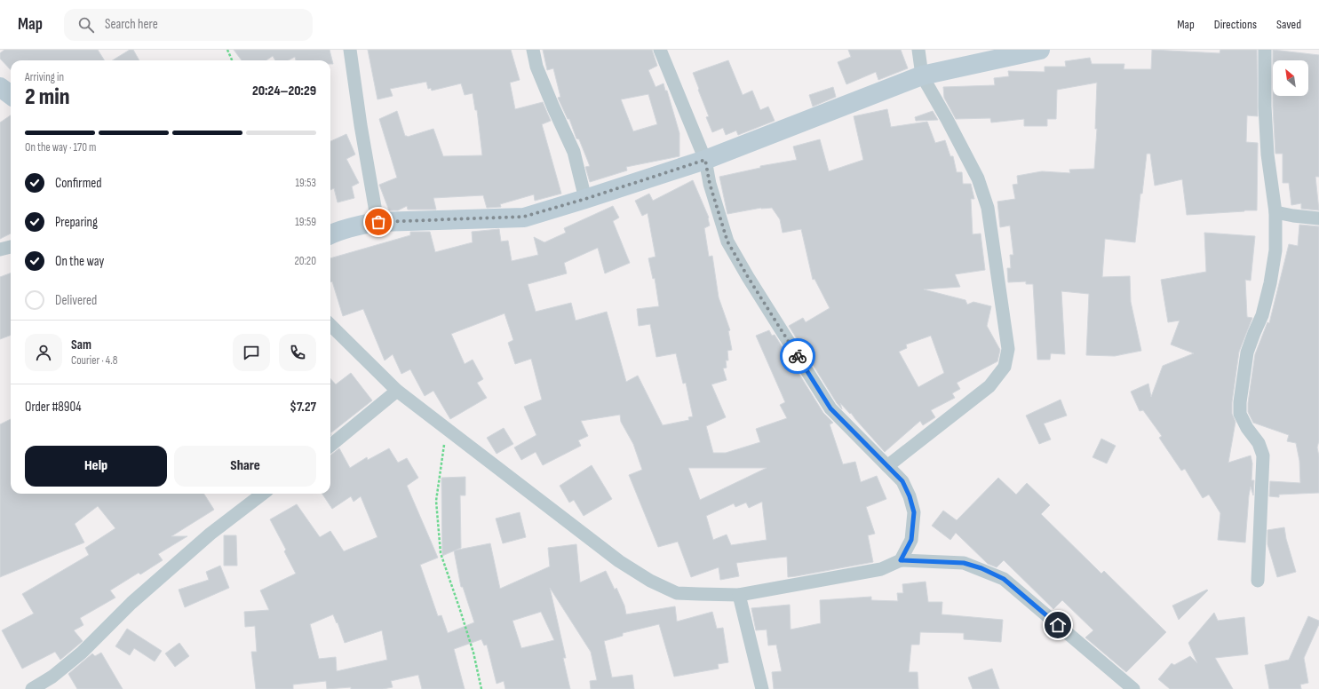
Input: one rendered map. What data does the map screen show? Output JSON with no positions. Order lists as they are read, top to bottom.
{
  "north": "top left",
  "page": {
    "header": "Map",
    "search": "Search here",
    "nav": ["Map", "Directions", "Saved"],
    "heading": ["2 min", "Arriving in", "20:24–20:29"],
    "panel": [
      "Sam",
      "Courier · 4.8",
      "Order #8904",
      "$7.27"
    ],
    "bar": "On the way · 170 m",
    "list": [
      ["Confirmed", "19:53"],
      ["Preparing", "19:59"],
      ["On the way", "20:20"],
      "Delivered"
    ],
    "buttons": ["Help", "Share"]
  }
}
